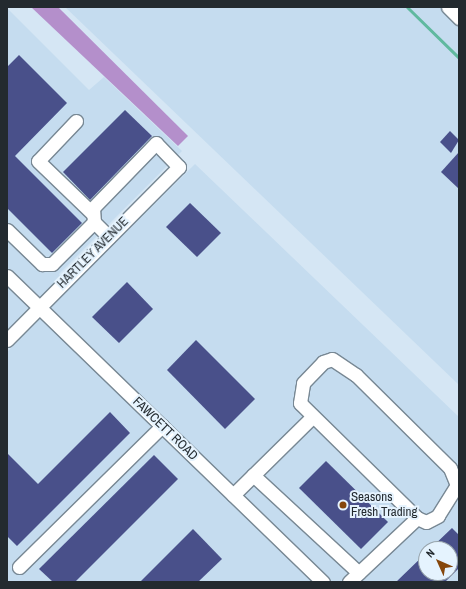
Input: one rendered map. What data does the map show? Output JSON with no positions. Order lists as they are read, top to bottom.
{
  "streets": {
    "street": ["HARTLEY AVENUE", "FAWCETT ROAD"]
  },
  "crossings": [
    ["HARTLEY AVENUE", "FAWCETT ROAD"]
  ],
  "places": ["Seasons Fresh Trading"],
  "north": "top left"
}
